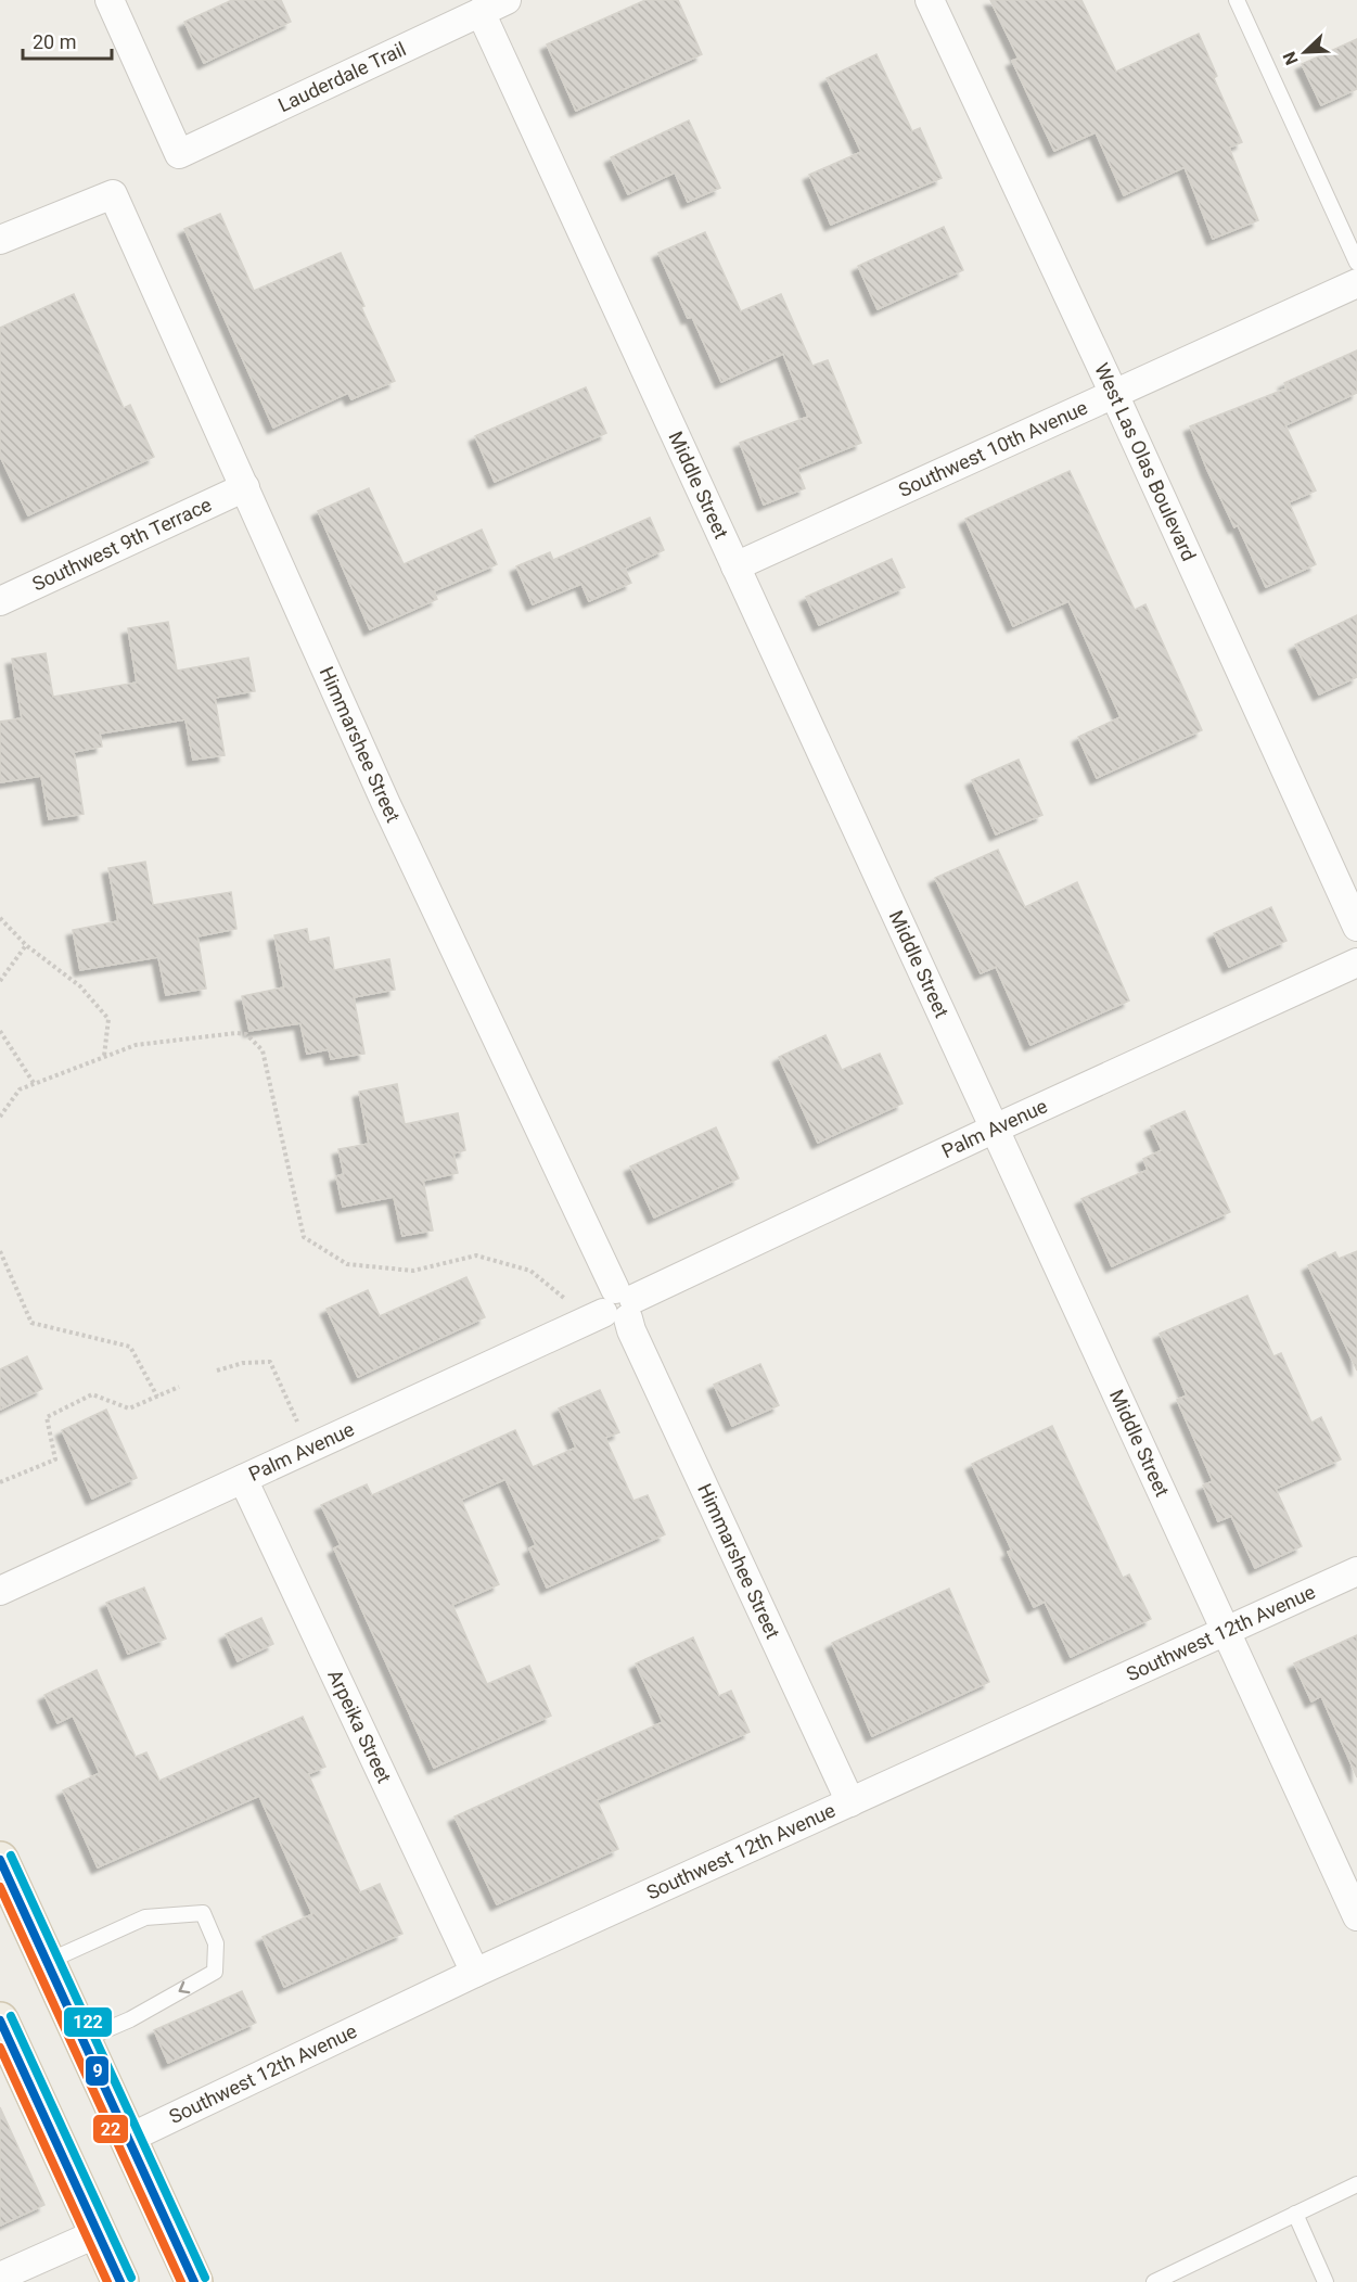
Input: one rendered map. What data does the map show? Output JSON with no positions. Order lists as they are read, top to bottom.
{
  "streets": {
    "street": [
      "Lauderdale Trail",
      "Southwest 10th Avenue",
      "West Las Olas Boulevard",
      "Middle Street",
      "Southwest 9th Terrace",
      "Himmarshee Street",
      "Palm Avenue",
      "Southwest 12th Avenue",
      "Arpeika Street"
    ]
  },
  "crossings": [
    ["Lauderdale Trail", "Middle Street"],
    ["Southwest 10th Avenue", "West Las Olas Boulevard"],
    ["Southwest 10th Avenue", "Middle Street"],
    ["Middle Street", "Palm Avenue"],
    ["Middle Street", "Southwest 12th Avenue"],
    ["Southwest 9th Terrace", "Himmarshee Street"],
    ["Himmarshee Street", "Palm Avenue"],
    ["Himmarshee Street", "Southwest 12th Avenue"],
    ["Palm Avenue", "Arpeika Street"],
    ["Southwest 12th Avenue", "Arpeika Street"]
  ],
  "lines": ["transit line 122", "transit line 9", "transit line 22"],
  "scale_bar": "20 m",
  "north": "bottom left"
}
